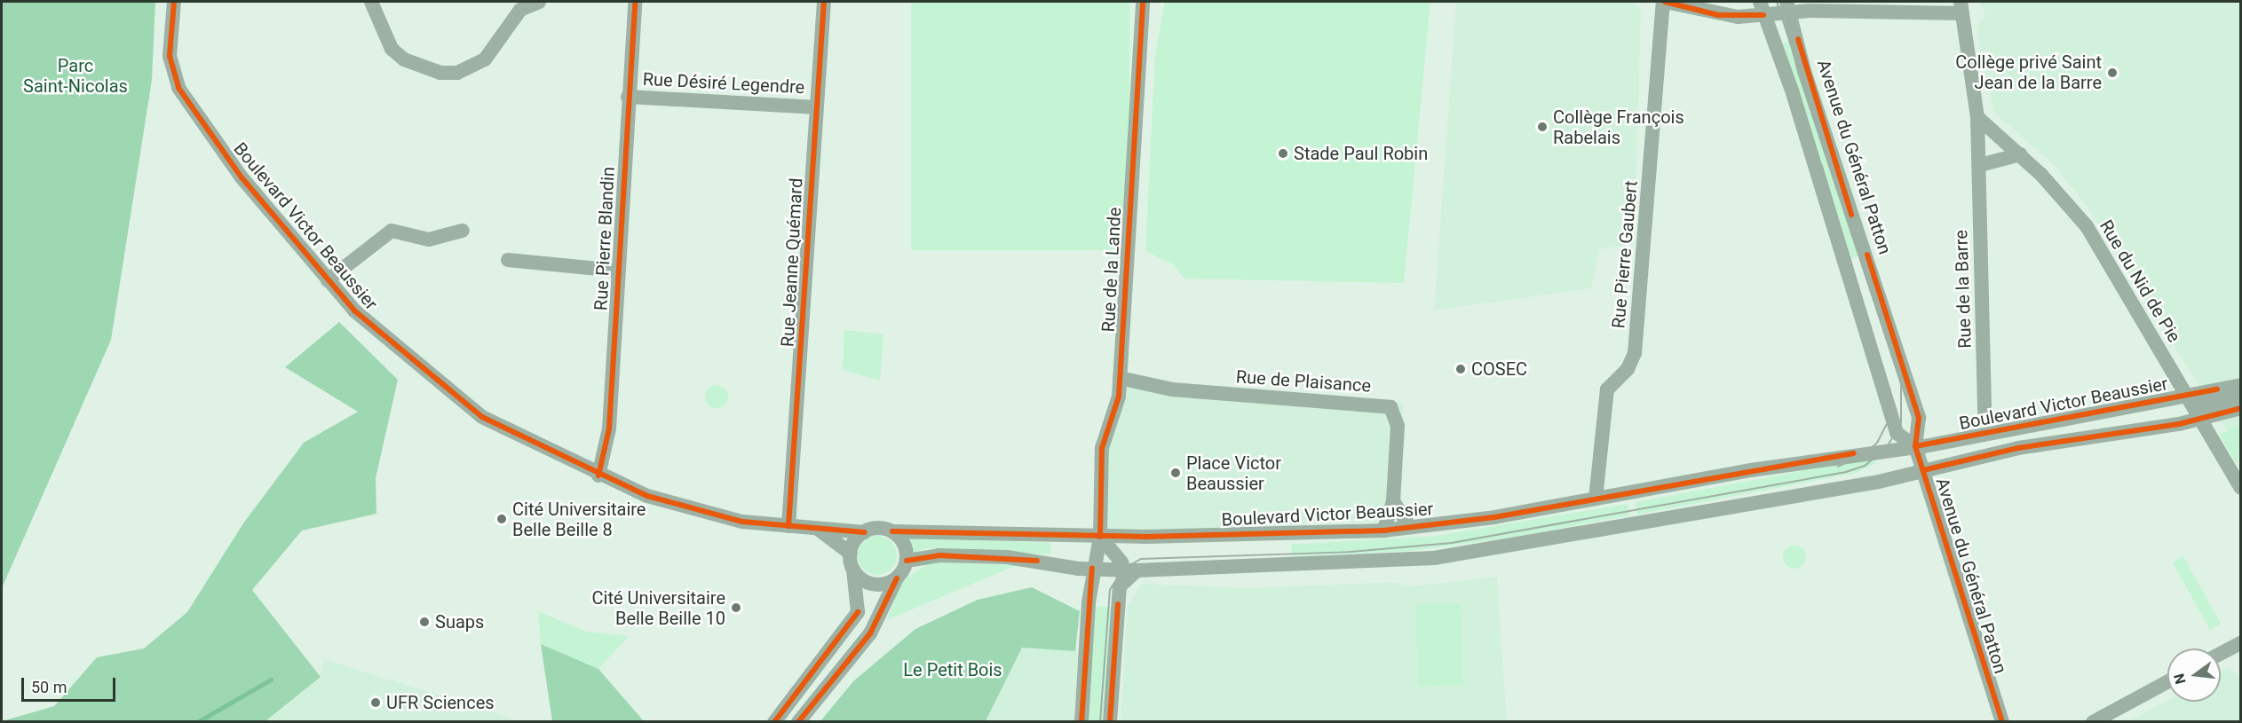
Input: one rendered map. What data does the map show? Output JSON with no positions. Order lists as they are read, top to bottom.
{
  "streets": {
    "street": [
      "Rue Désiré Legendre",
      "Avenue du Général Patton",
      "Boulevard Victor Beaussier",
      "Rue Pierre Blandin",
      "Rue Pierre Gaubert",
      "Rue Jeanne Quémard",
      "Rue de la Lande",
      "Rue du Nid de Pie",
      "Rue de la Barre",
      "Rue de Plaisance"
    ]
  },
  "crossings": [
    ["Rue Désiré Legendre", "Rue Pierre Blandin"],
    ["Rue Désiré Legendre", "Rue Jeanne Quémard"],
    ["Avenue du Général Patton", "Boulevard Victor Beaussier"],
    ["Boulevard Victor Beaussier", "Rue Pierre Blandin"],
    ["Boulevard Victor Beaussier", "Rue Pierre Gaubert"],
    ["Boulevard Victor Beaussier", "Rue Jeanne Quémard"],
    ["Boulevard Victor Beaussier", "Rue de la Lande"],
    ["Boulevard Victor Beaussier", "Rue du Nid de Pie"],
    ["Boulevard Victor Beaussier", "Rue de Plaisance"],
    ["Rue de la Lande", "Rue de Plaisance"],
    ["Rue du Nid de Pie", "Rue de la Barre"]
  ],
  "parks": ["Parc Saint-Nicolas", "Le Petit Bois"],
  "places": [
    "Collège privé Saint Jean de la Barre",
    "Collège François Rabelais",
    "Stade Paul Robin",
    "COSEC",
    "Place Victor Beaussier",
    "Cité Universitaire Belle Beille 8",
    "Cité Universitaire Belle Beille 10",
    "Suaps",
    "UFR Sciences"
  ],
  "scale_bar": "50 m",
  "north": "left"
}
